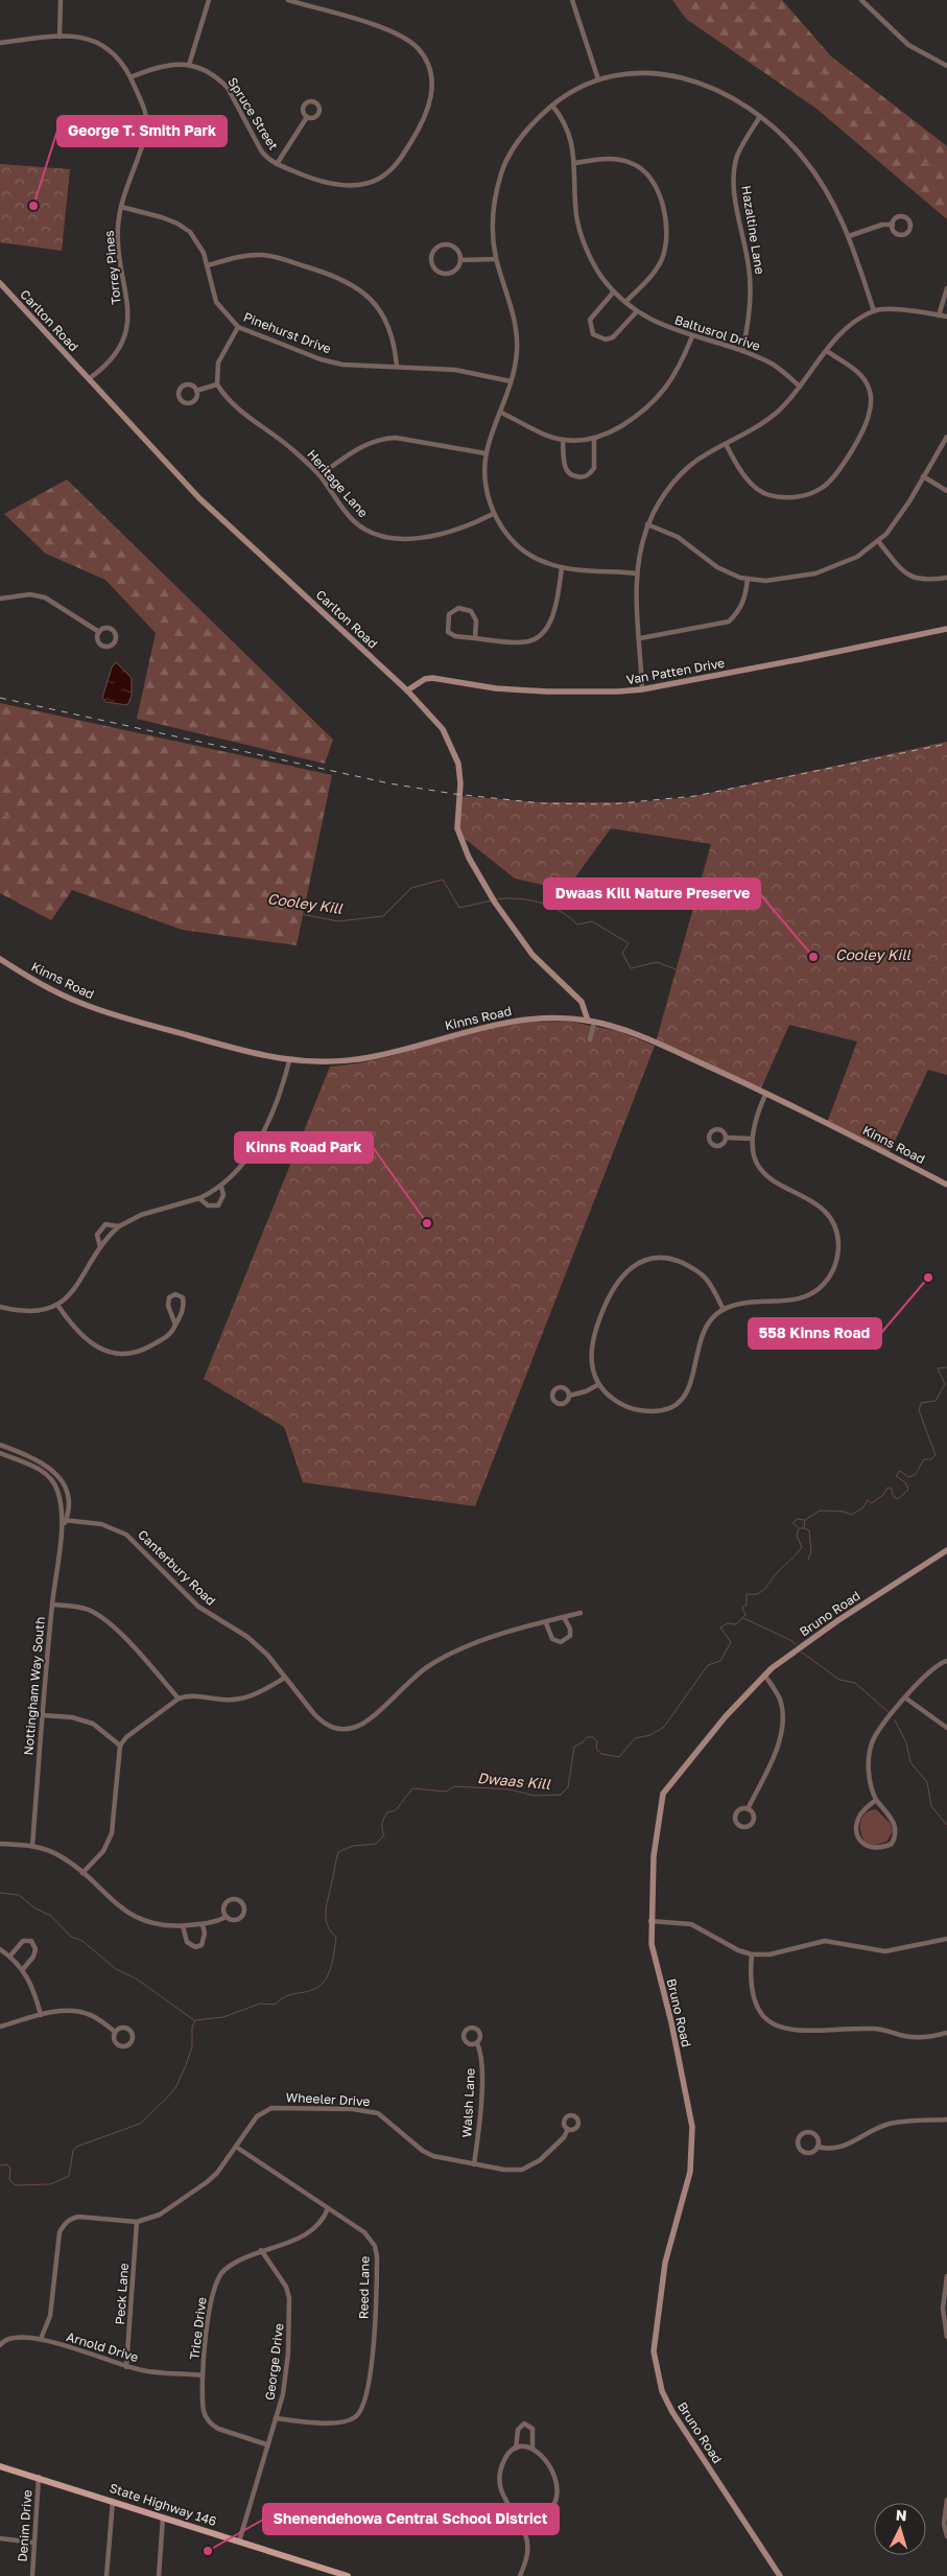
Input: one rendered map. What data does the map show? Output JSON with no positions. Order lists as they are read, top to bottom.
{
  "streets": {
    "main road": ["State Highway 146"],
    "street": [
      "Spruce Street",
      "Hazaltine Lane",
      "Torrey Pines",
      "Carlton Road",
      "Pinehurst Drive",
      "Baltusrol Drive",
      "Heritage Lane",
      "Van Patten Drive",
      "Kinns Road",
      "Canterbury Road",
      "Bruno Road",
      "Nottingham Way South",
      "Wheeler Drive",
      "Walsh Lane",
      "Reed Lane",
      "Peck Lane",
      "Trice Drive",
      "Arnold Drive",
      "George Drive",
      "Denim Drive"
    ]
  },
  "crossings": [
    ["Spruce Street", "Torrey Pines"],
    ["Hazaltine Lane", "Baltusrol Drive"],
    ["Torrey Pines", "Carlton Road"],
    ["Torrey Pines", "Pinehurst Drive"],
    ["Carlton Road", "Van Patten Drive"],
    ["Carlton Road", "Kinns Road"],
    ["Canterbury Road", "Nottingham Way South"],
    ["Wheeler Drive", "Walsh Lane"],
    ["Wheeler Drive", "Reed Lane"],
    ["Wheeler Drive", "Peck Lane"],
    ["Wheeler Drive", "Arnold Drive"],
    ["Reed Lane", "Trice Drive"],
    ["Reed Lane", "George Drive"],
    ["Peck Lane", "Arnold Drive"],
    ["Trice Drive", "Arnold Drive"],
    ["Trice Drive", "George Drive"],
    ["George Drive", "State Highway 146"],
    ["State Highway 146", "Denim Drive"]
  ],
  "water": ["Cooley Kill", "Dwaas Kill"],
  "places": [
    "George T. Smith Park",
    "Dwaas Kill Nature Preserve",
    "Kinns Road Park",
    "558 Kinns Road",
    "Shenendehowa Central School District"
  ],
  "north": "top"
}
